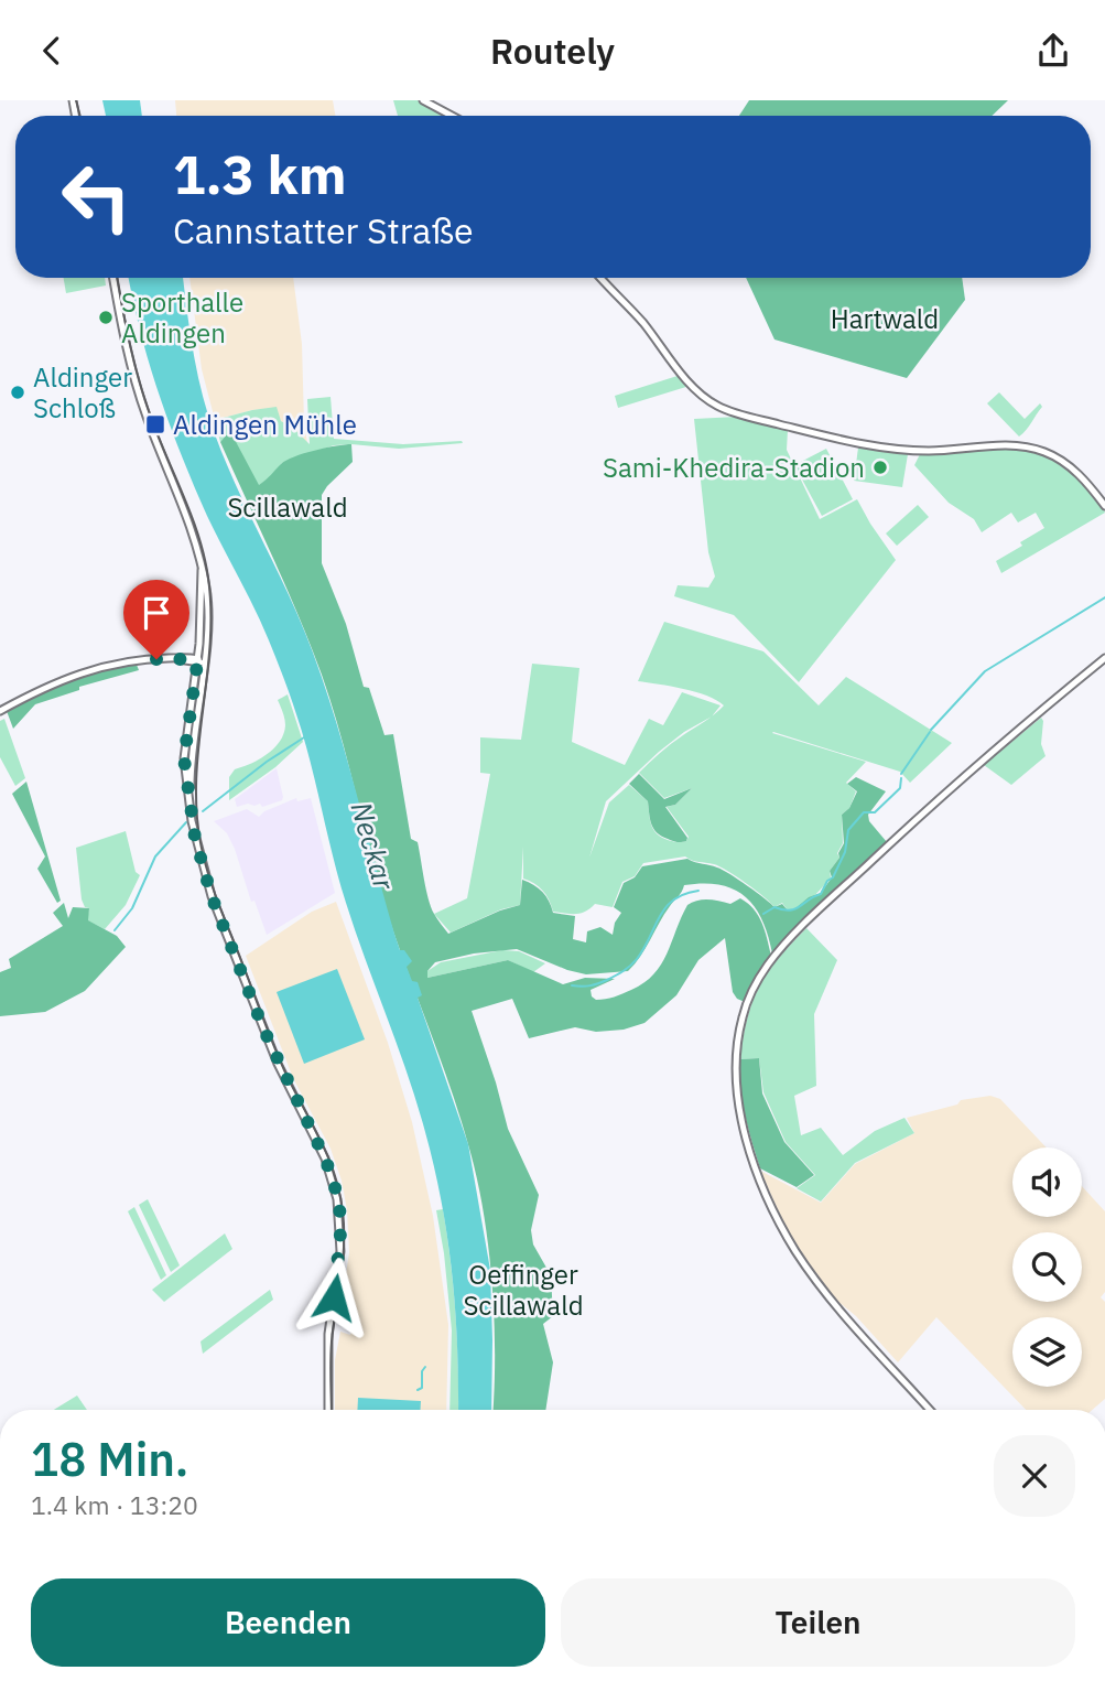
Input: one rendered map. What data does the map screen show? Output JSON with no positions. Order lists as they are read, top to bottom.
{
  "water": ["Neckar"],
  "parks": ["Hartwald", "Scillawald", "Oeffinger Scillawald"],
  "places": {
    "other": ["Sporthalle Aldingen", "Aldinger Schloß", "Sami-Khedira-Stadion"],
    "transit": ["Aldingen Mühle"]
  },
  "page": {
    "header": "Routely",
    "turn": ["1.3 km", "Cannstatter Straße"],
    "heading": ["18 Min.", "1.4 km · 13:20"],
    "buttons": ["Beenden", "Teilen"]
  }
}
